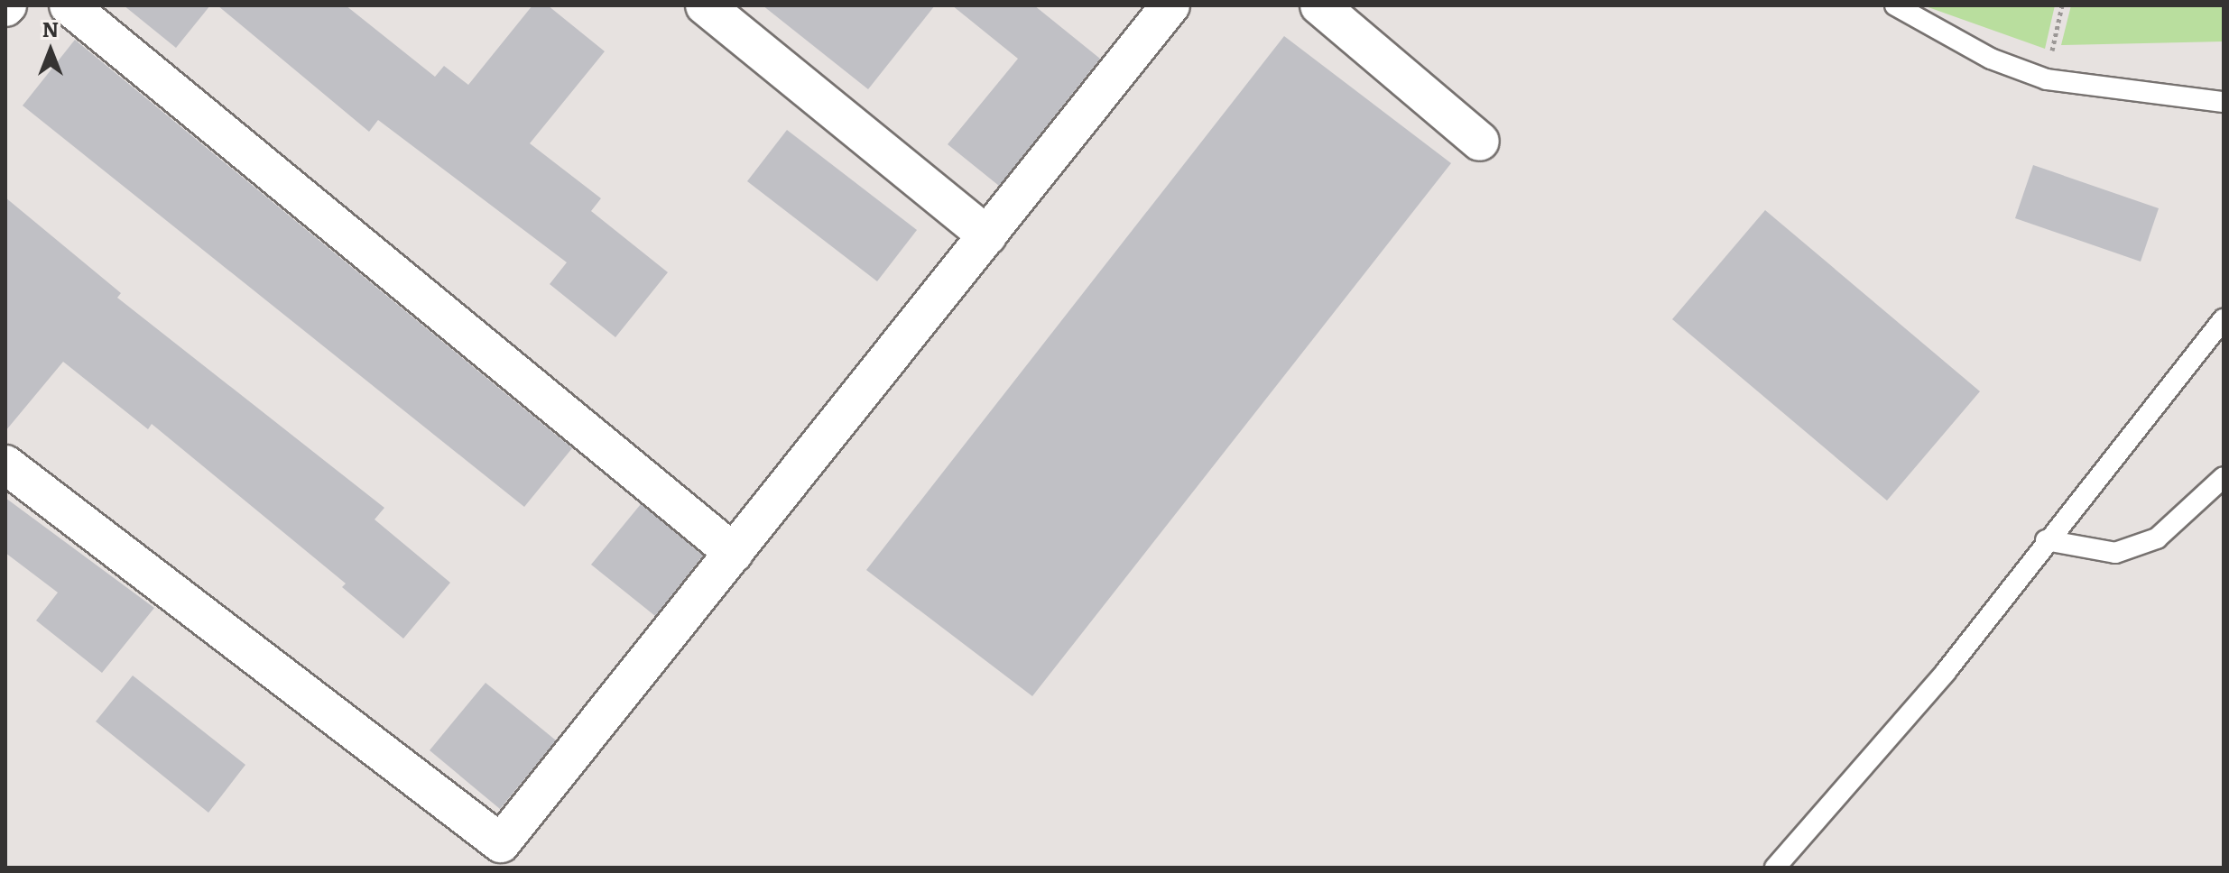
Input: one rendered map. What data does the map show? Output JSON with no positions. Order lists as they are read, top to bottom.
{
  "north": "top"
}
